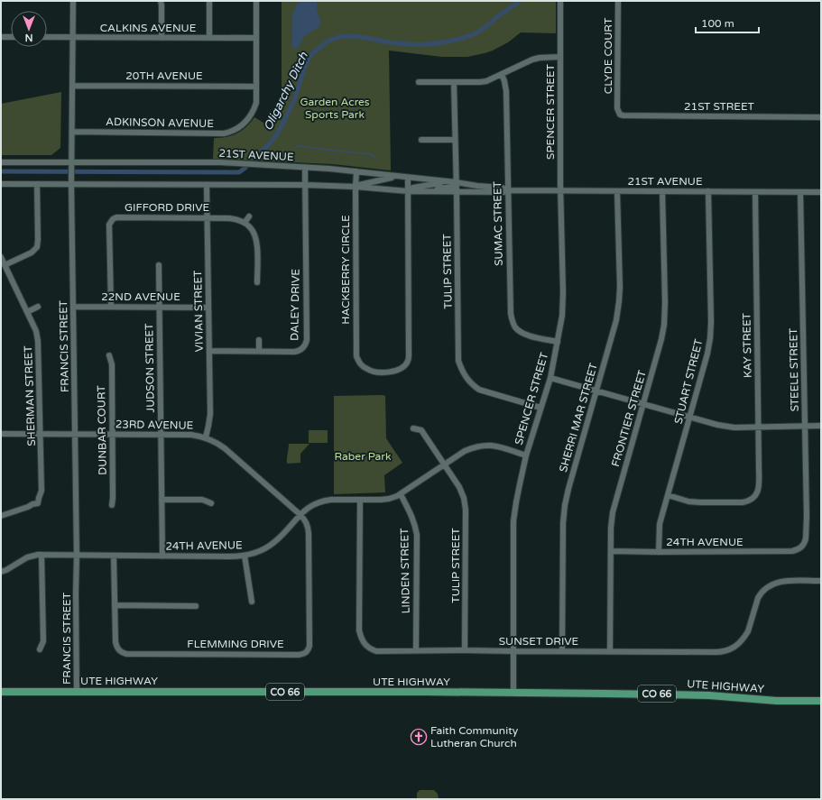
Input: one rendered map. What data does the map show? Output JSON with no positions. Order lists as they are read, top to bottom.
{
  "streets": {
    "main road": ["UTE HIGHWAY", "CO 66"],
    "street": [
      "CALKINS AVENUE",
      "CLYDE COURT",
      "20TH AVENUE",
      "21ST STREET",
      "SPENCER STREET",
      "ADKINSON AVENUE",
      "21ST AVENUE",
      "GIFFORD DRIVE",
      "SUMAC STREET",
      "HACKBERRY CIRCLE",
      "TULIP STREET",
      "22ND AVENUE",
      "DALEY DRIVE",
      "VIVIAN STREET",
      "KAY STREET",
      "FRANCIS STREET",
      "JUDSON STREET",
      "STEELE STREET",
      "STUART STREET",
      "SHERMAN STREET",
      "SHERRI MAR STREET",
      "FRONTIER STREET",
      "23RD AVENUE",
      "DUNBAR COURT",
      "24TH AVENUE",
      "LINDEN STREET",
      "SUNSET DRIVE",
      "FLEMMING DRIVE"
    ]
  },
  "crossings": [
    ["CALKINS AVENUE", "FRANCIS STREET"],
    ["CLYDE COURT", "21ST STREET"],
    ["20TH AVENUE", "ADKINSON AVENUE"],
    ["20TH AVENUE", "FRANCIS STREET"],
    ["SPENCER STREET", "21ST AVENUE"],
    ["SPENCER STREET", "SUMAC STREET"],
    ["SPENCER STREET", "TULIP STREET"],
    ["SPENCER STREET", "24TH AVENUE"],
    ["SPENCER STREET", "SUNSET DRIVE"],
    ["SPENCER STREET", "UTE HIGHWAY"],
    ["ADKINSON AVENUE", "FRANCIS STREET"],
    ["21ST AVENUE", "SUMAC STREET"],
    ["21ST AVENUE", "HACKBERRY CIRCLE"],
    ["21ST AVENUE", "TULIP STREET"],
    ["21ST AVENUE", "DALEY DRIVE"],
    ["21ST AVENUE", "VIVIAN STREET"],
    ["21ST AVENUE", "KAY STREET"],
    ["21ST AVENUE", "FRANCIS STREET"],
    ["21ST AVENUE", "STEELE STREET"],
    ["21ST AVENUE", "STUART STREET"],
    ["21ST AVENUE", "SHERRI MAR STREET"],
    ["21ST AVENUE", "FRONTIER STREET"],
    ["GIFFORD DRIVE", "22ND AVENUE"],
    ["GIFFORD DRIVE", "VIVIAN STREET"],
    ["TULIP STREET", "24TH AVENUE"],
    ["TULIP STREET", "SUNSET DRIVE"],
    ["22ND AVENUE", "VIVIAN STREET"],
    ["22ND AVENUE", "FRANCIS STREET"],
    ["22ND AVENUE", "JUDSON STREET"],
    ["DALEY DRIVE", "VIVIAN STREET"],
    ["VIVIAN STREET", "23RD AVENUE"],
    ["KAY STREET", "STUART STREET"],
    ["FRANCIS STREET", "23RD AVENUE"],
    ["FRANCIS STREET", "24TH AVENUE"],
    ["FRANCIS STREET", "UTE HIGHWAY"],
    ["JUDSON STREET", "23RD AVENUE"],
    ["JUDSON STREET", "24TH AVENUE"],
    ["STEELE STREET", "24TH AVENUE"],
    ["STUART STREET", "24TH AVENUE"],
    ["SHERMAN STREET", "23RD AVENUE"],
    ["SHERRI MAR STREET", "SUNSET DRIVE"],
    ["FRONTIER STREET", "24TH AVENUE"],
    ["FRONTIER STREET", "SUNSET DRIVE"],
    ["23RD AVENUE", "DUNBAR COURT"],
    ["23RD AVENUE", "24TH AVENUE"],
    ["23RD AVENUE", "FLEMMING DRIVE"],
    ["24TH AVENUE", "LINDEN STREET"],
    ["24TH AVENUE", "SUNSET DRIVE"],
    ["24TH AVENUE", "FLEMMING DRIVE"],
    ["LINDEN STREET", "SUNSET DRIVE"]
  ],
  "water": ["Oligarchy Ditch"],
  "parks": ["Garden Acres Sports Park", "Raber Park"],
  "places": {
    "church": ["Faith Community Lutheran Church"]
  },
  "scale_bar": "100 m",
  "north": "bottom"
}
